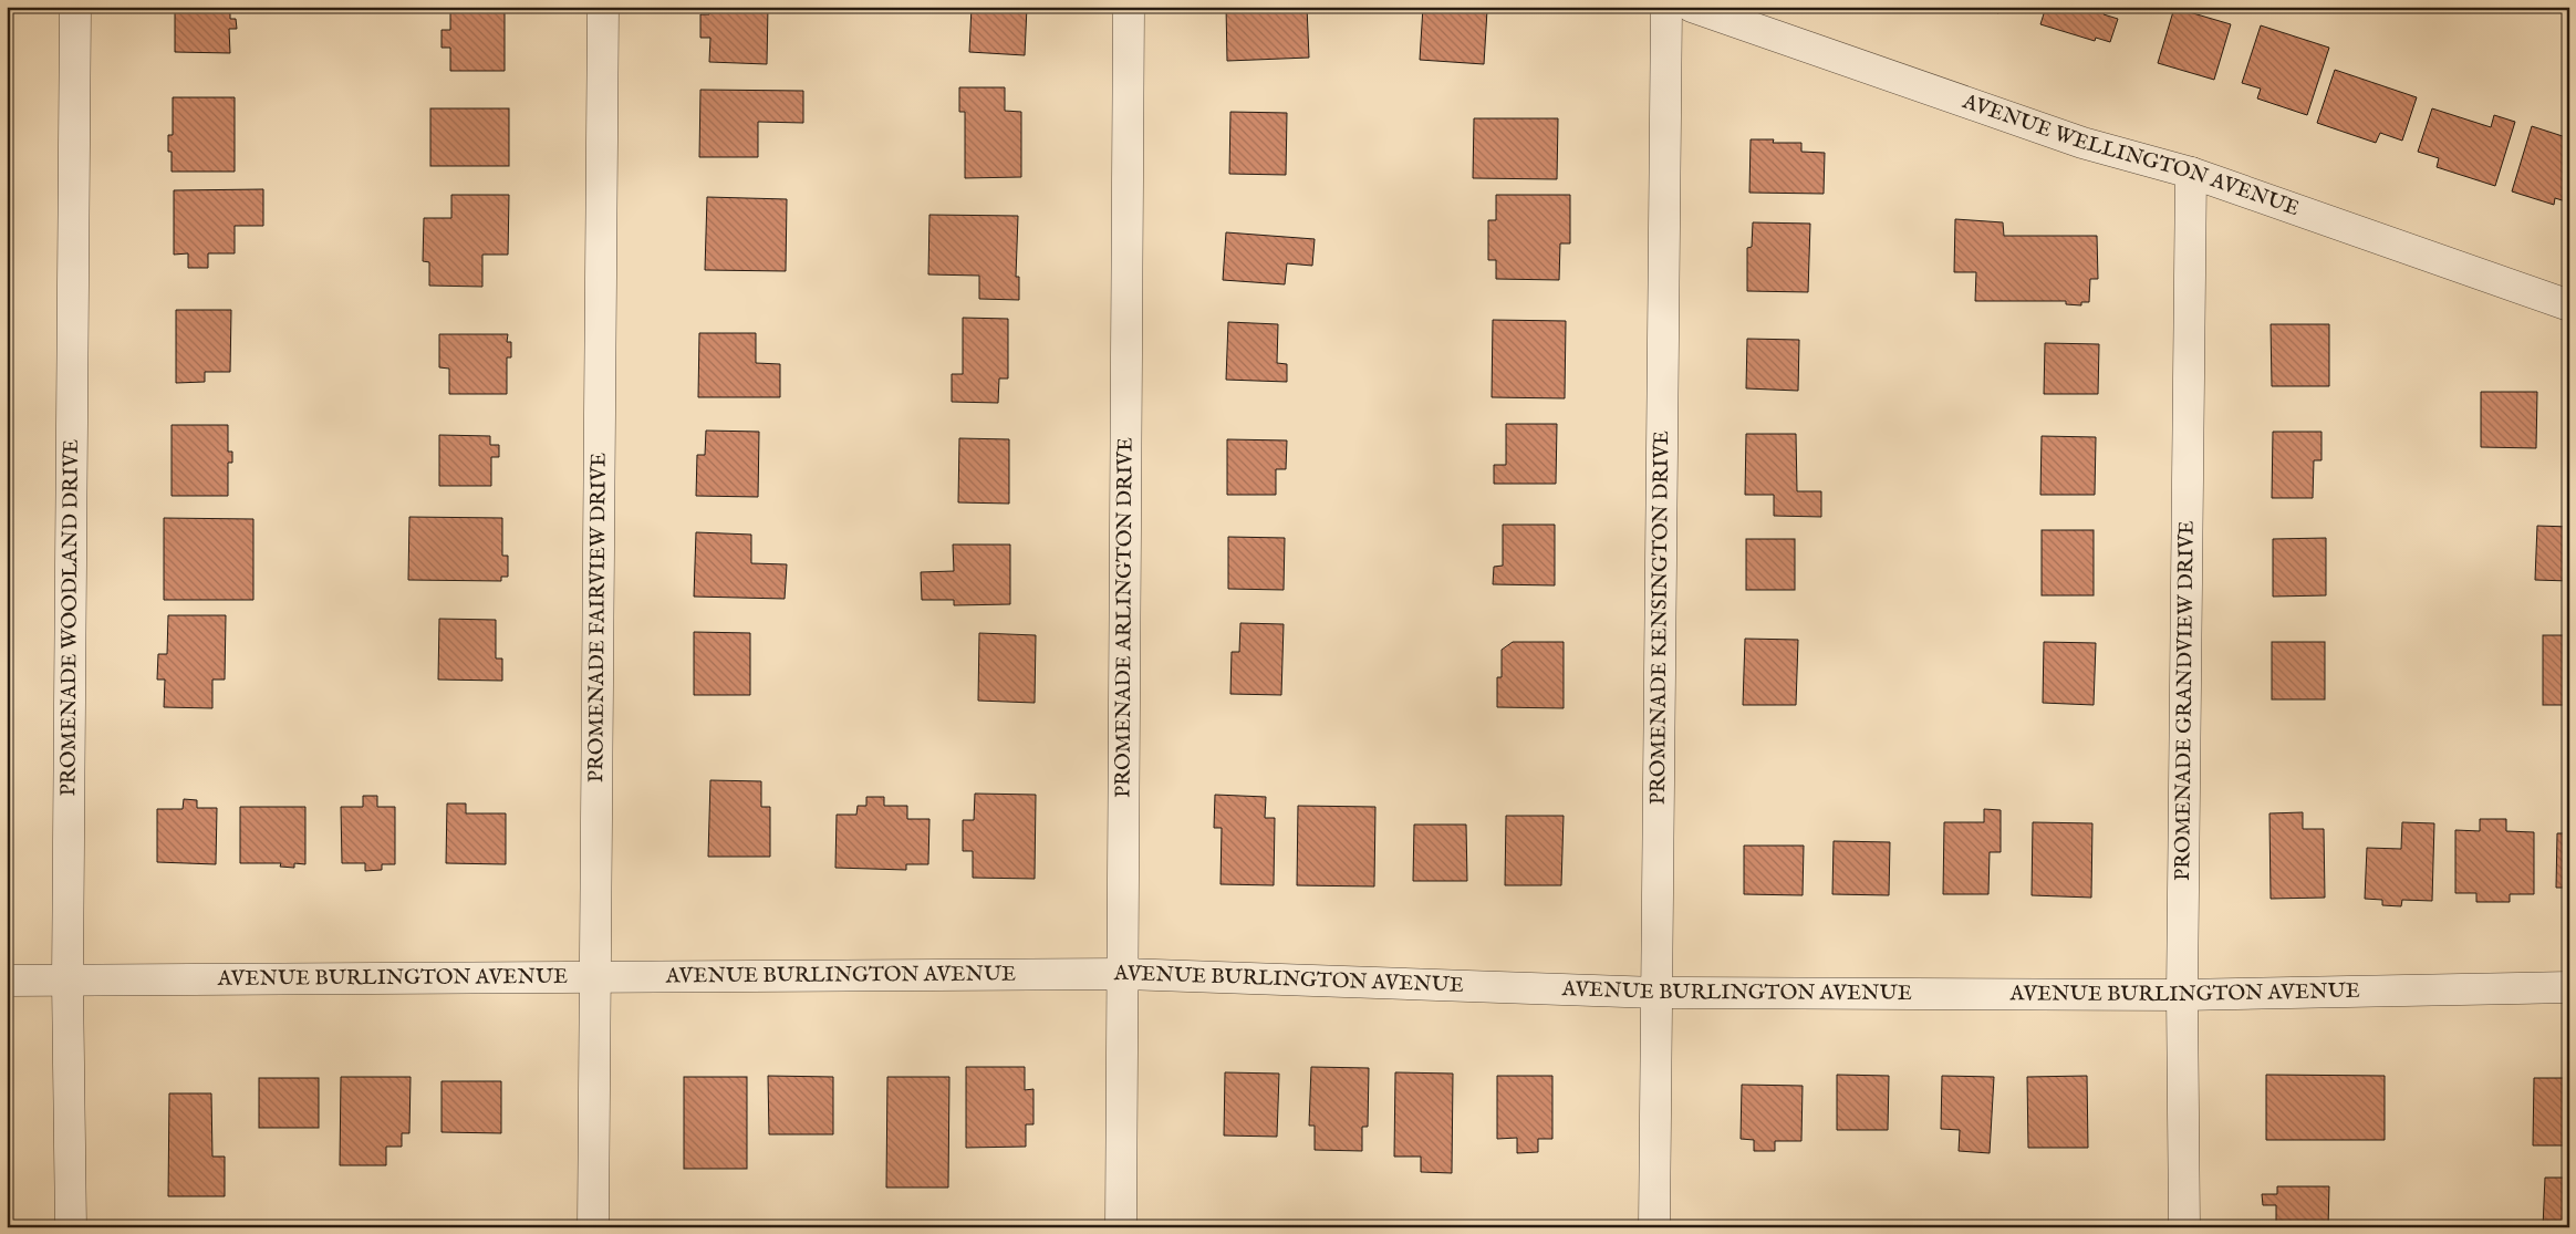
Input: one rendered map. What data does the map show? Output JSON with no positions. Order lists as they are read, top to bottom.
{
  "streets": {
    "street": [
      "AVENUE WELLINGTON AVENUE",
      "PROMENADE FAIRVIEW DRIVE",
      "PROMENADE KENSINGTON DRIVE",
      "PROMENADE WOODLAND DRIVE",
      "PROMENADE ARLINGTON DRIVE",
      "PROMENADE GRANDVIEW DRIVE",
      "AVENUE BURLINGTON AVENUE"
    ]
  },
  "crossings": [
    ["AVENUE WELLINGTON AVENUE", "PROMENADE GRANDVIEW DRIVE"],
    ["PROMENADE FAIRVIEW DRIVE", "AVENUE BURLINGTON AVENUE"],
    ["PROMENADE KENSINGTON DRIVE", "AVENUE BURLINGTON AVENUE"],
    ["PROMENADE WOODLAND DRIVE", "AVENUE BURLINGTON AVENUE"],
    ["PROMENADE ARLINGTON DRIVE", "AVENUE BURLINGTON AVENUE"],
    ["PROMENADE GRANDVIEW DRIVE", "AVENUE BURLINGTON AVENUE"]
  ]
}
